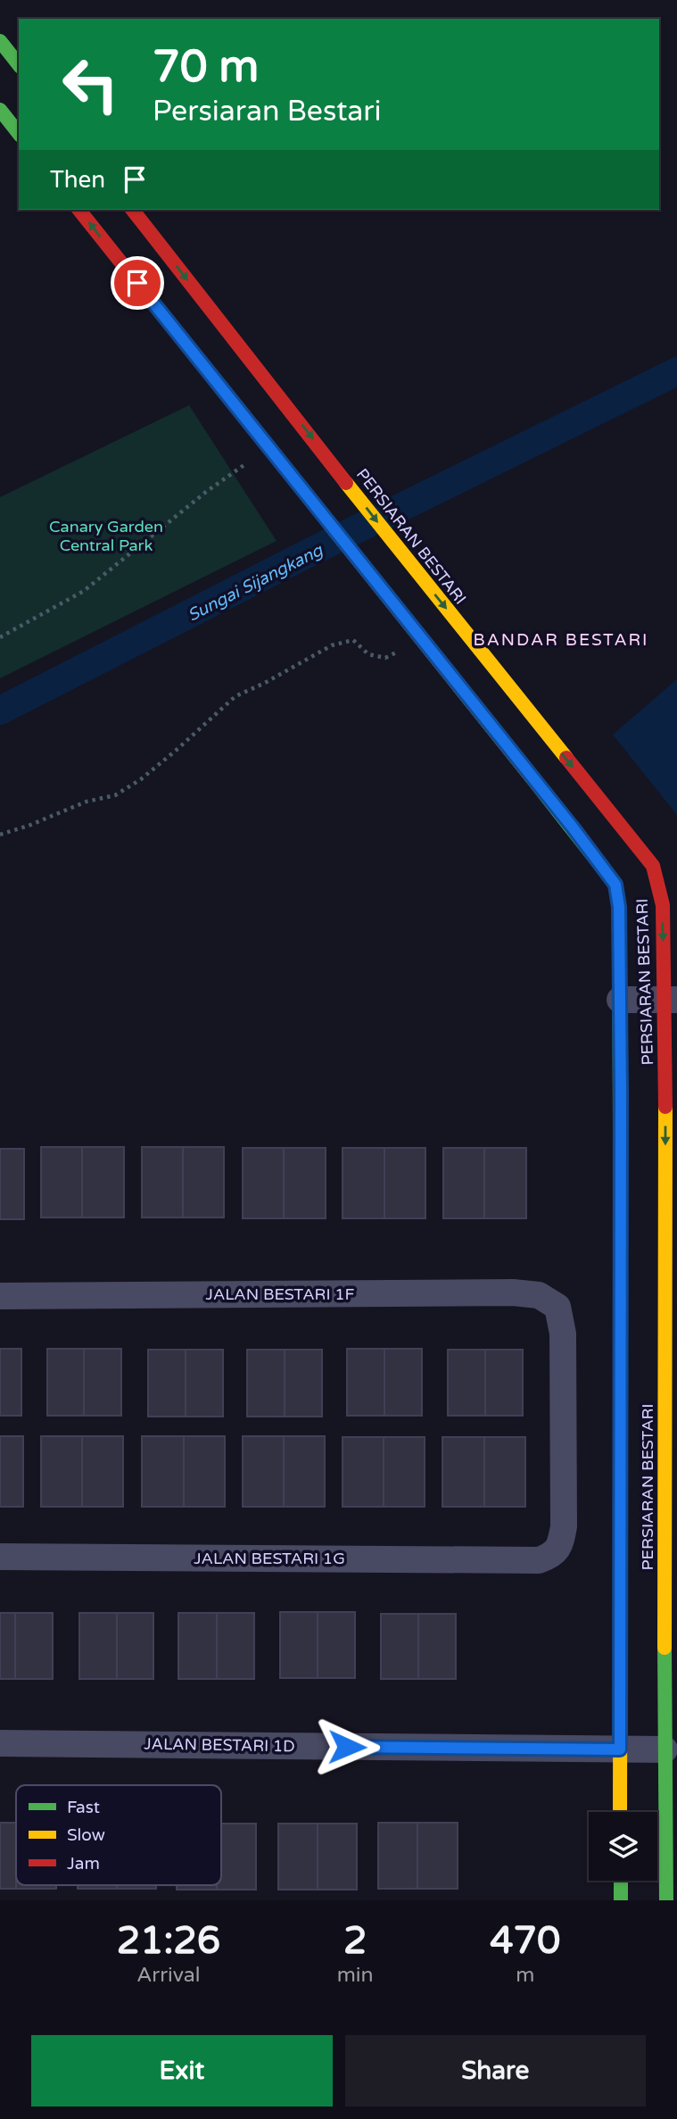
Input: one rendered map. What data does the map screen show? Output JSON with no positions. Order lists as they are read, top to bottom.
{
  "streets": {
    "street": [
      "PERSIARAN BESTARI",
      "JALAN BESTARI 1F",
      "JALAN BESTARI 1G",
      "JALAN BESTARI 1D"
    ]
  },
  "crossings": [
    ["PERSIARAN BESTARI", "JALAN BESTARI 1D"],
    ["JALAN BESTARI 1F", "JALAN BESTARI 1G"]
  ],
  "districts": ["BANDAR BESTARI"],
  "water": ["Sungai Sijangkang"],
  "parks": ["Canary Garden Central Park"],
  "legend": ["Fast", "Slow", "Jam"],
  "page": {
    "turn": ["70 m", "Persiaran Bestari"],
    "then": "Then",
    "eta": [
      "21:26",
      "Arrival",
      "2",
      "min",
      "470",
      "m"
    ],
    "buttons": ["Exit", "Share"]
  }
}
